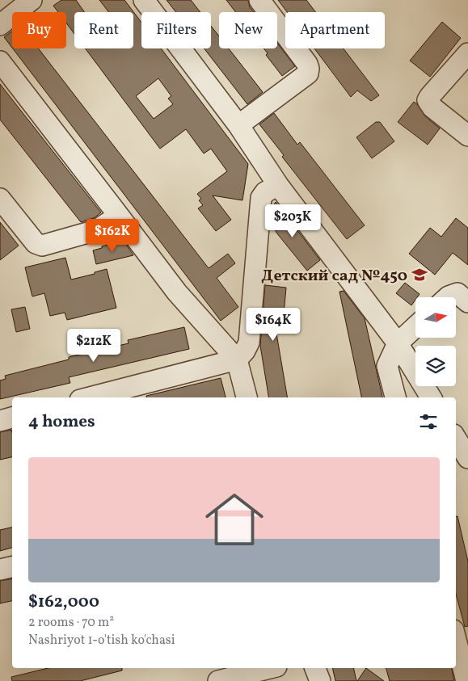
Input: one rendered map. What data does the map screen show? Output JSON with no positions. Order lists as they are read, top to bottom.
{
  "places": {
    "school or university": ["Детский сад №450"]
  },
  "north": "right",
  "page": {
    "chip": [
      "Buy",
      "Rent",
      "Filters",
      "New",
      "Apartment"
    ],
    "price": [
      "$203K",
      "$162K",
      "$164K",
      "$212K"
    ],
    "heading": "4 homes",
    "list": [
      {
        "name": "$162,000",
        "note": "2 rooms · 70 m² · Nashriyot 1-o'tish ko'chasi"
      }
    ]
  }
}
